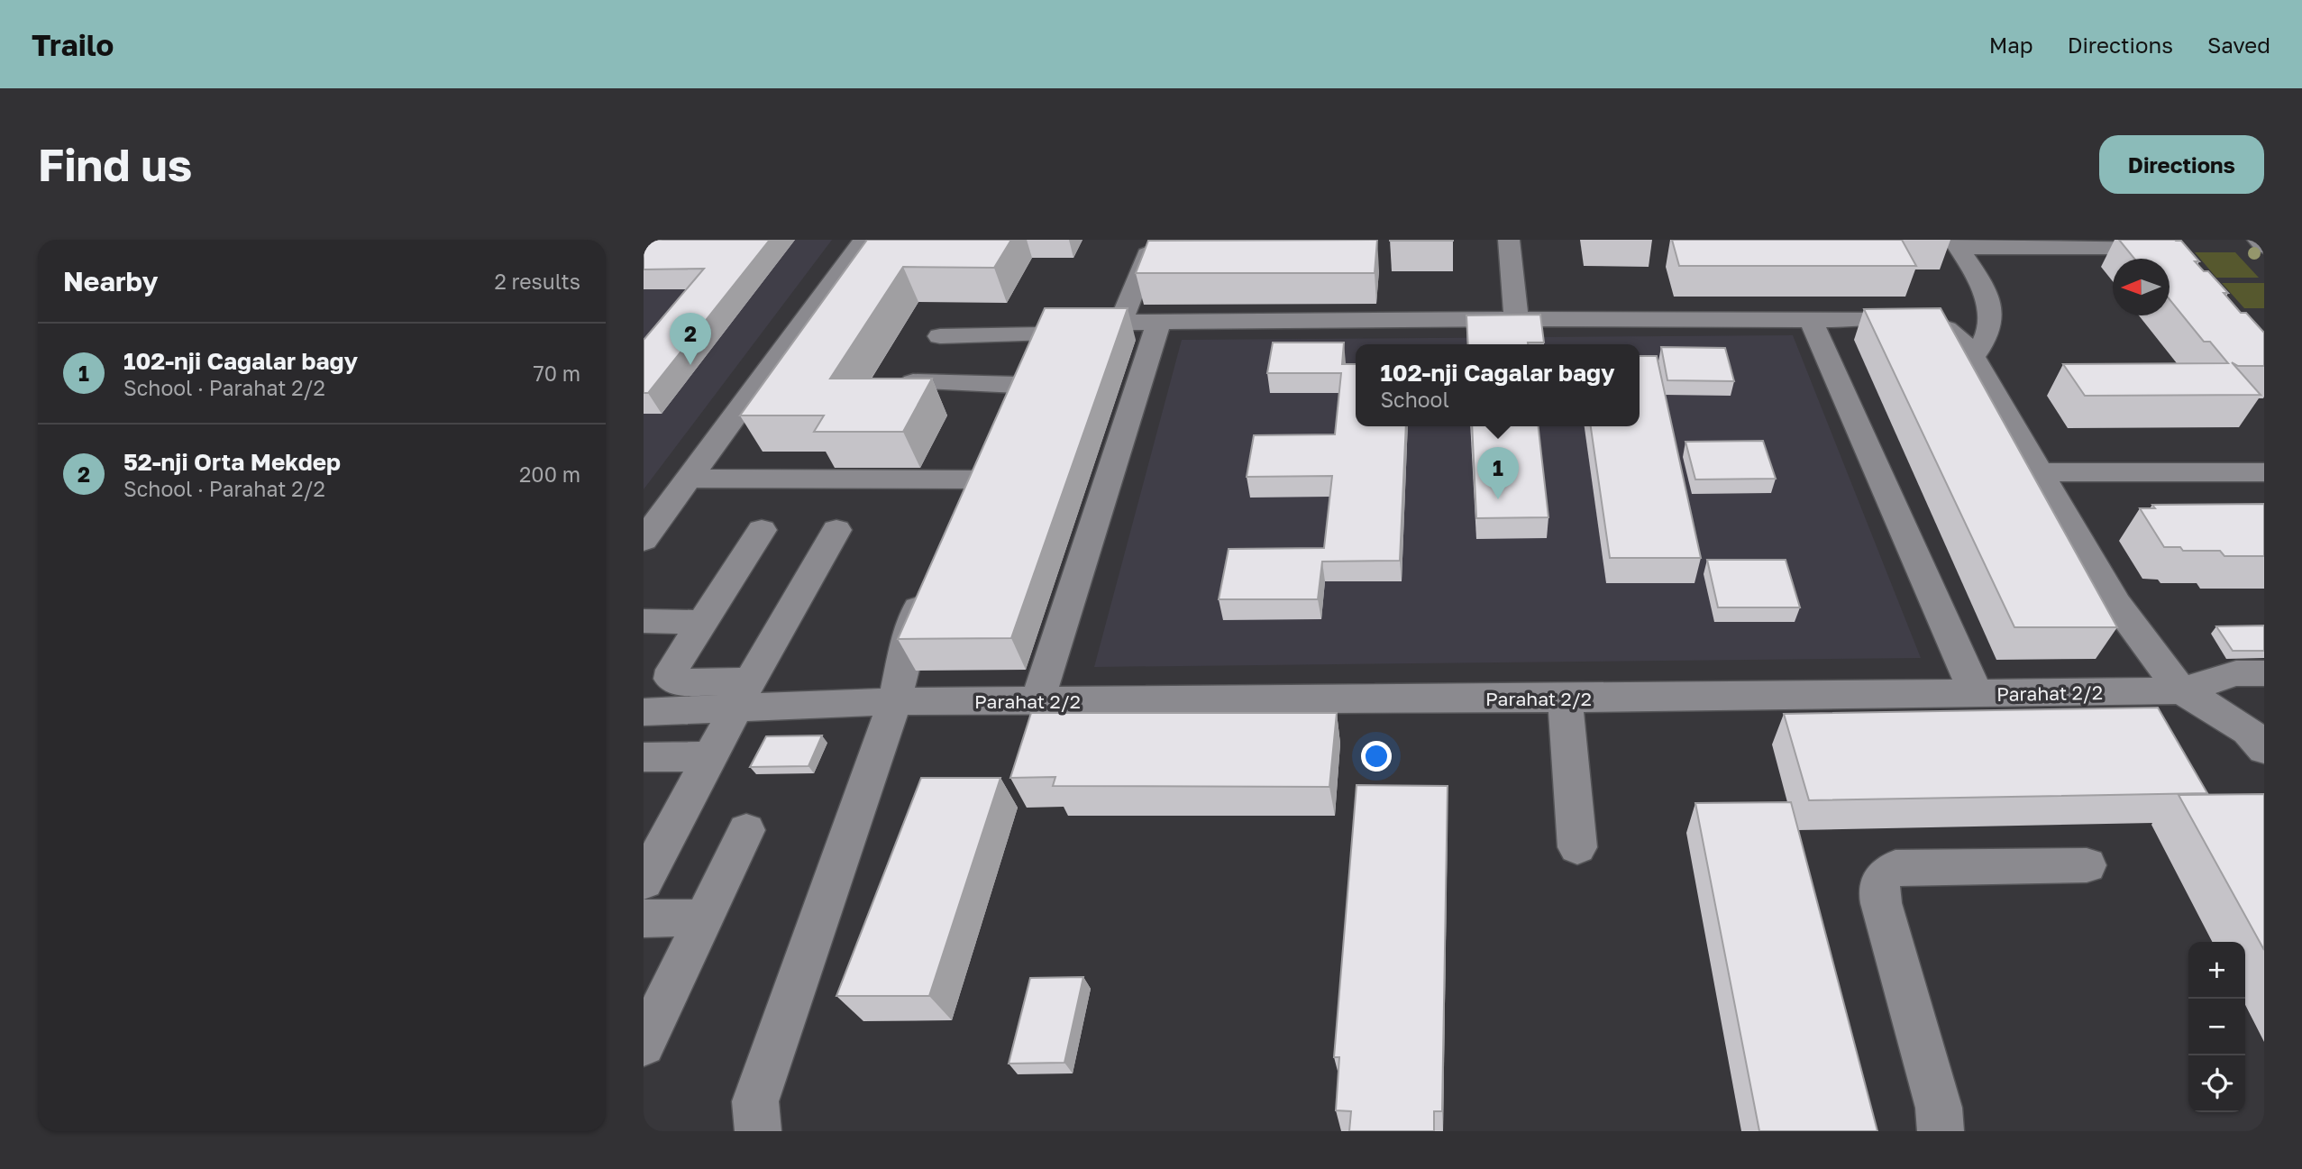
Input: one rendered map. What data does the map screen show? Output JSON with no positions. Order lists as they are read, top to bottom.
{
  "streets": {
    "street": ["Parahat 2/2"]
  },
  "north": "left",
  "page": {
    "header": "Trailo",
    "nav": ["Map", "Directions", "Saved"],
    "buttons": "Directions",
    "title": "Find us",
    "heading": ["Nearby", "2 results"],
    "pins": ["2", "1"],
    "list": [
      {
        "mark": "1",
        "name": "102-nji Cagalar bagy",
        "note": "School · Parahat 2/2",
        "value": "70 m"
      },
      {
        "mark": "2",
        "name": "52-nji Orta Mekdep",
        "note": "School · Parahat 2/2",
        "value": "200 m"
      }
    ],
    "popup": ["102-nji Cagalar bagy", "School"],
    "map_buttons": ["+", "−"]
  }
}
